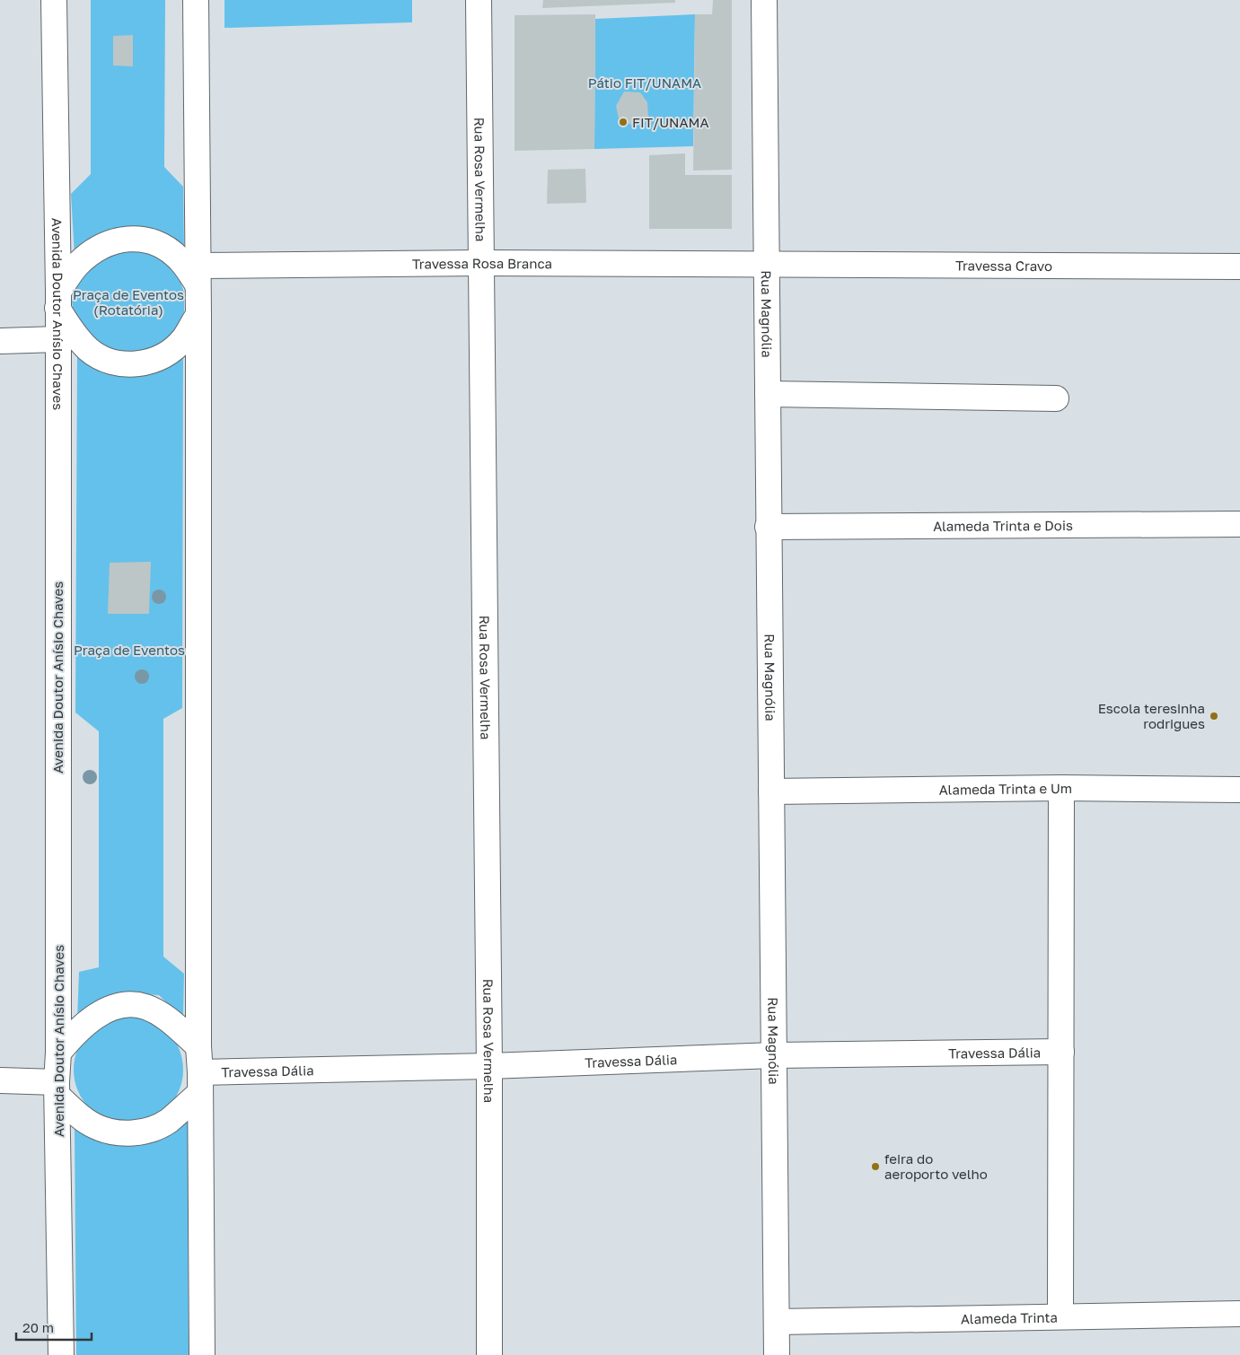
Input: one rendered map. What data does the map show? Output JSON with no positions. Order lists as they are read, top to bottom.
{
  "streets": {
    "street": [
      "Rua Rosa Vermelha",
      "Travessa Rosa Branca",
      "Travessa Cravo",
      "Avenida Doutor Anísio Chaves",
      "Rua Magnólia",
      "Alameda Trinta e Dois",
      "Alameda Trinta e Um",
      "Travessa Dália",
      "Alameda Trinta"
    ]
  },
  "crossings": [
    ["Rua Rosa Vermelha", "Travessa Rosa Branca"],
    ["Rua Rosa Vermelha", "Travessa Dália"],
    ["Travessa Rosa Branca", "Travessa Cravo"],
    ["Travessa Rosa Branca", "Avenida Doutor Anísio Chaves"],
    ["Travessa Rosa Branca", "Rua Magnólia"],
    ["Travessa Cravo", "Rua Magnólia"],
    ["Avenida Doutor Anísio Chaves", "Travessa Dália"],
    ["Rua Magnólia", "Alameda Trinta e Dois"],
    ["Rua Magnólia", "Alameda Trinta e Um"],
    ["Rua Magnólia", "Travessa Dália"],
    ["Rua Magnólia", "Alameda Trinta"]
  ],
  "parks": ["Pátio FIT/UNAMA", "Praça de Eventos (Rotatória)", "Praça de Eventos"],
  "places": ["FIT/UNAMA", "Escola teresinha rodrigues", "feira do aeroporto velho"],
  "scale_bar": "20 m"
}
